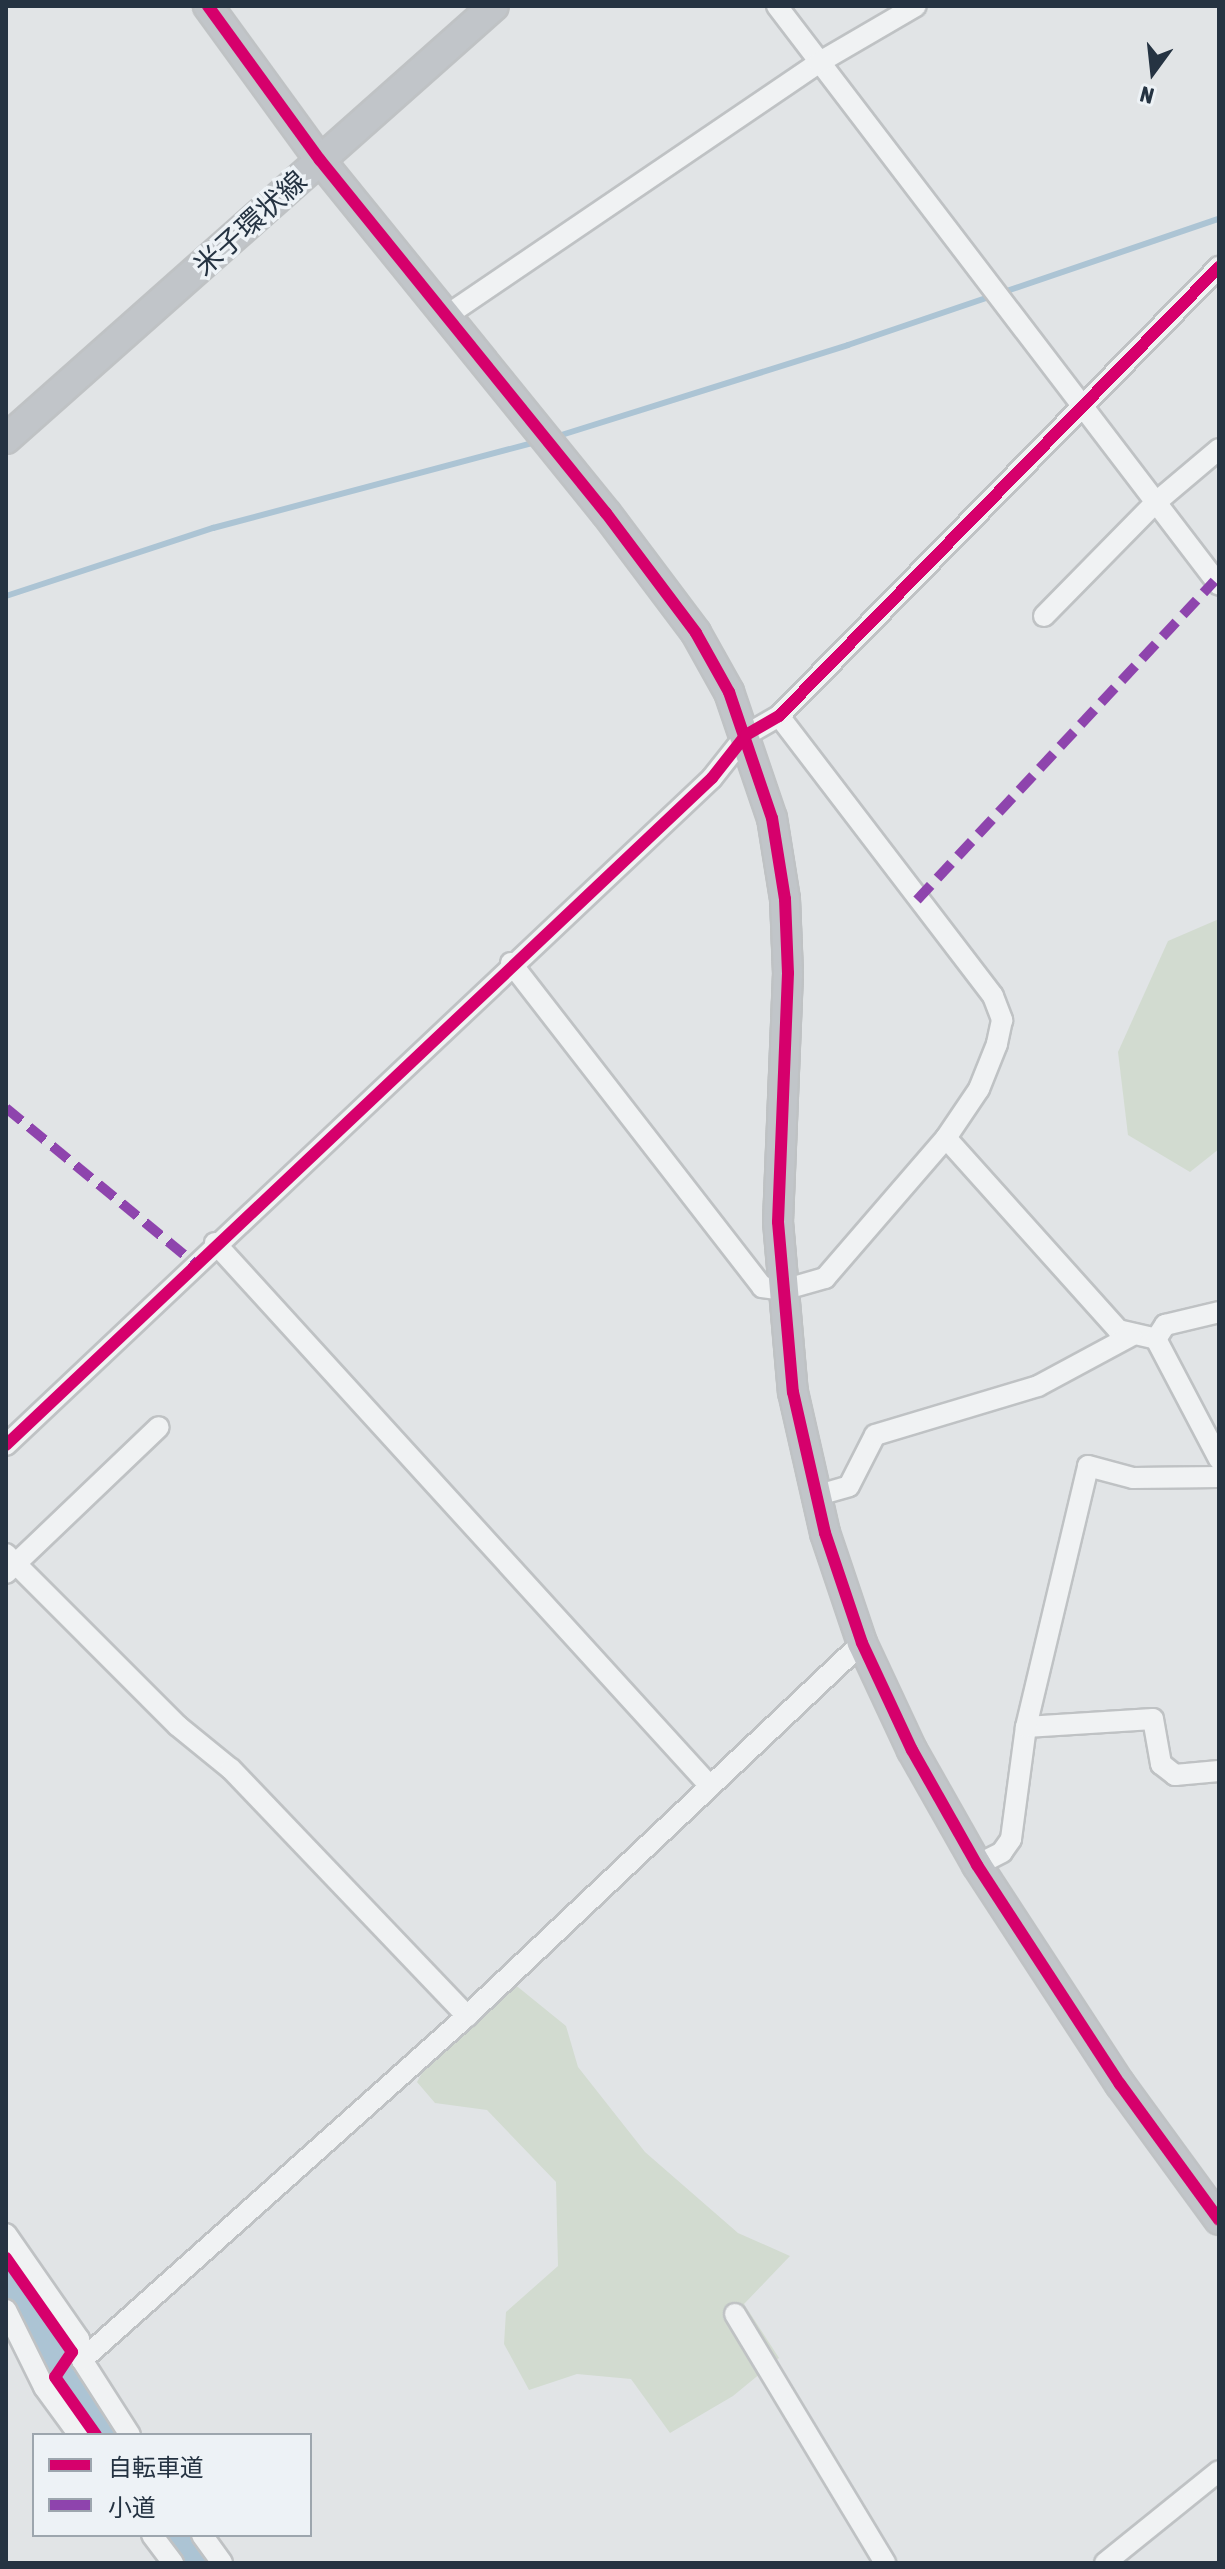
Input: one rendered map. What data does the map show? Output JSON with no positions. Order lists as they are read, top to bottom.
{
  "streets": {
    "street": ["米子環状線"]
  },
  "legend": ["自転車道", "小道"],
  "north": "bottom"
}
